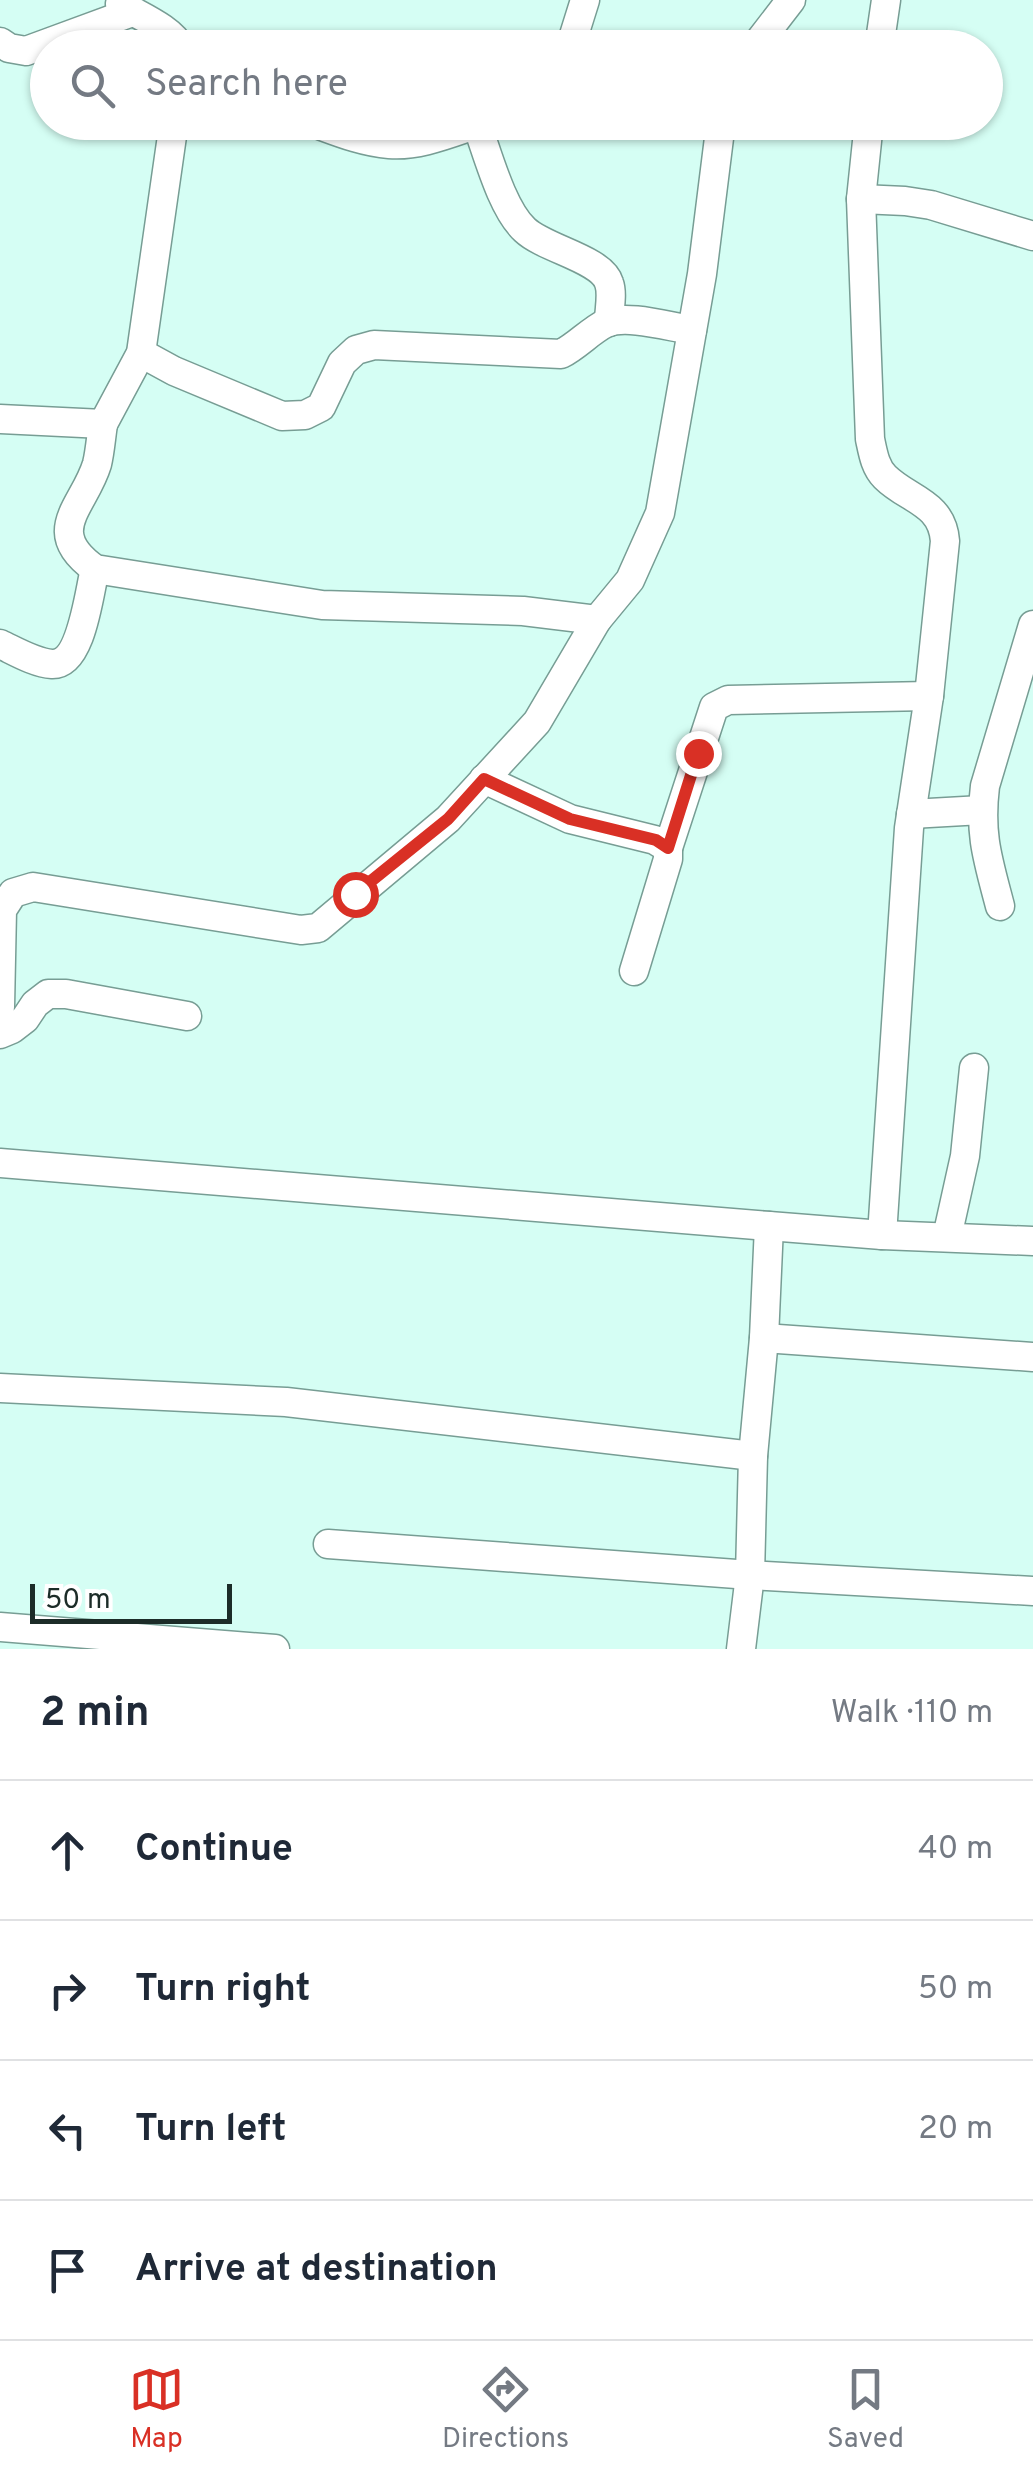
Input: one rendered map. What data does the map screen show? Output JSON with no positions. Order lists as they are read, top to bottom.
{
  "scale_bar": "50 m",
  "page": {
    "search": "Search here",
    "scale": "50 m",
    "heading": ["2 min", "Walk · 110 m"],
    "list": [
      ["Continue", "40 m"],
      ["Turn right", "50 m"],
      ["Turn left", "20 m"],
      "Arrive at destination"
    ],
    "nav": ["Map", "Directions", "Saved"]
  }
}
